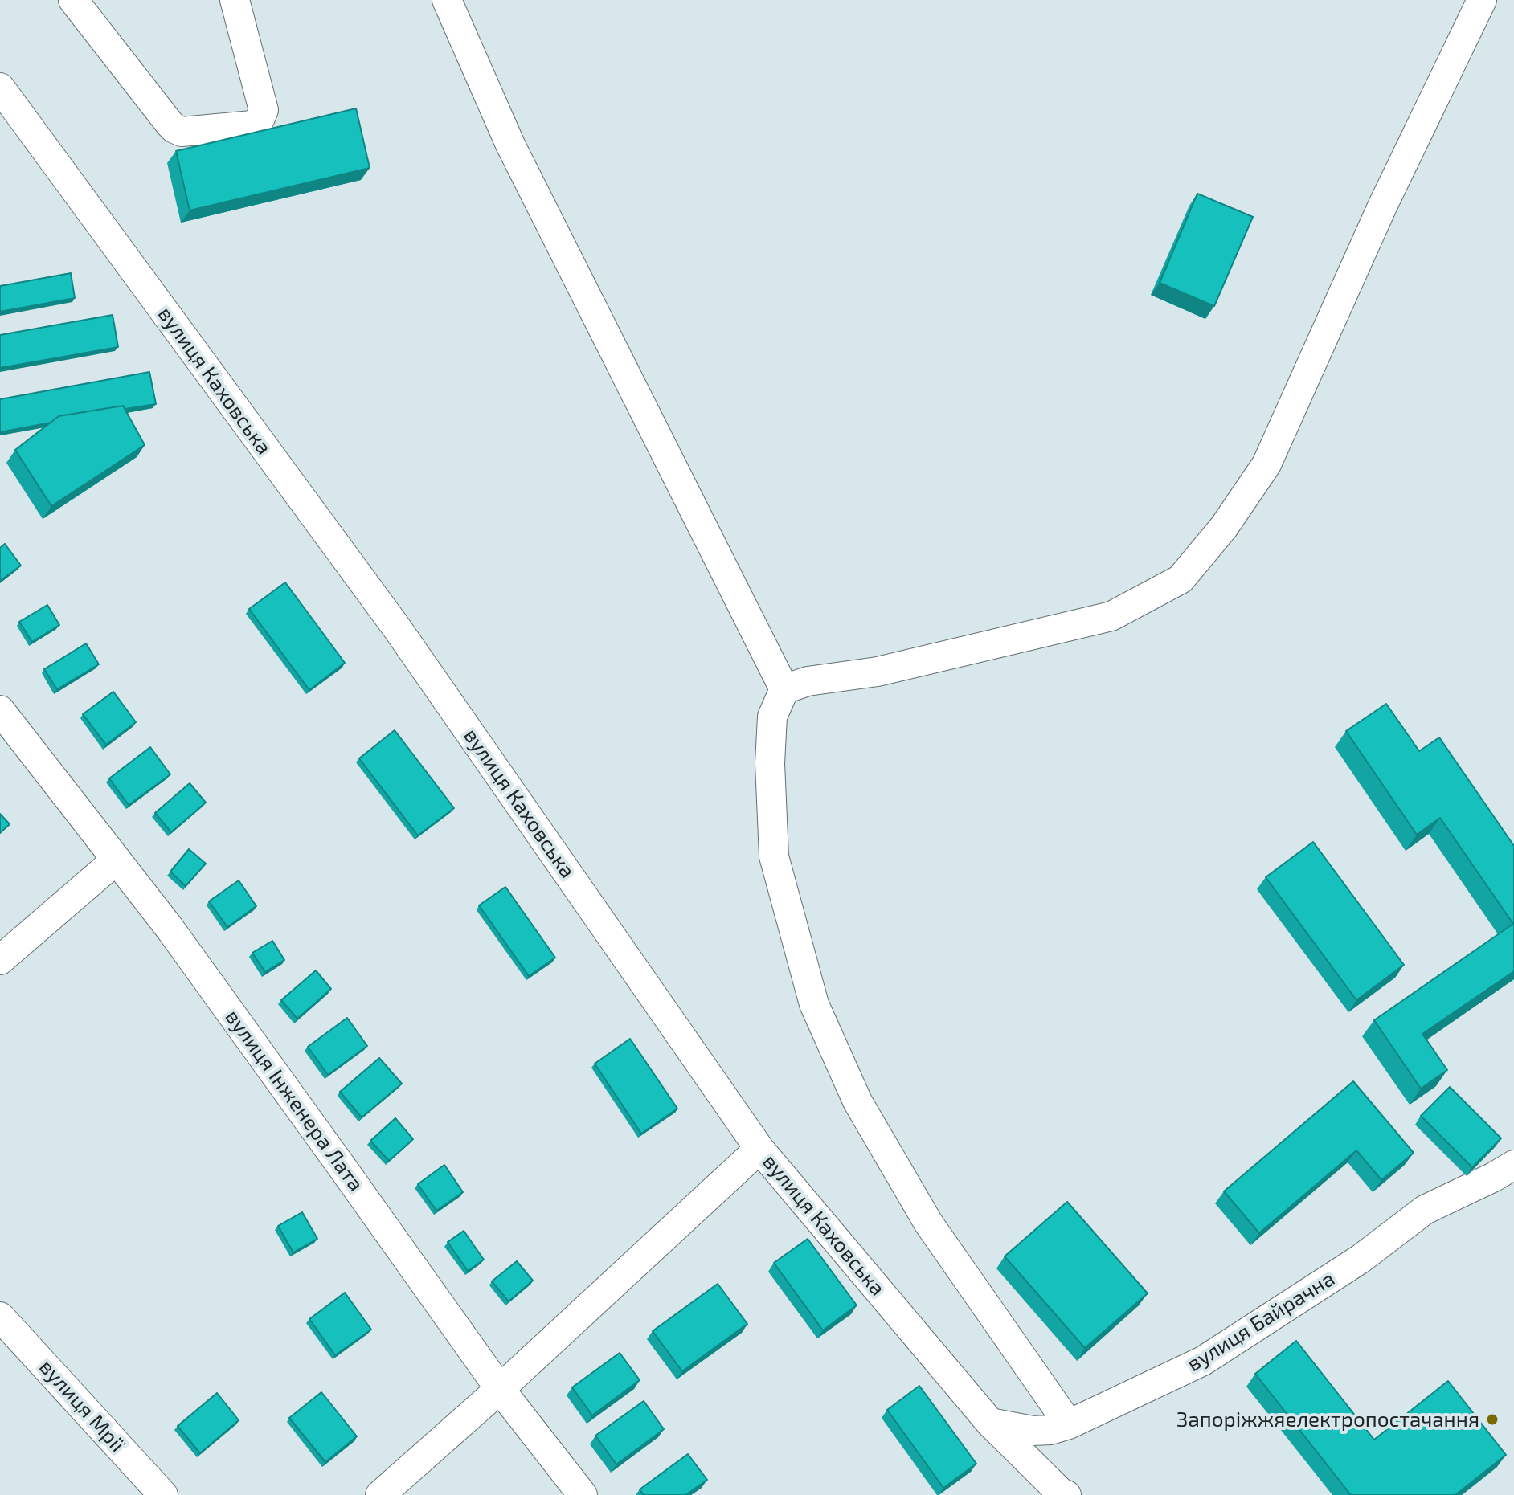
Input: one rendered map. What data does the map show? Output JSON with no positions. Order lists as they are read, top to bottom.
{
  "streets": {
    "street": [
      "вулиця Каховська",
      "вулиця Інженера Лата",
      "вулиця Байрачна",
      "вулиця Мрії"
    ]
  },
  "crossings": [
    ["вулиця Каховська", "вулиця Байрачна"]
  ],
  "places": ["Запоріжжяелектропостачання"]
}
